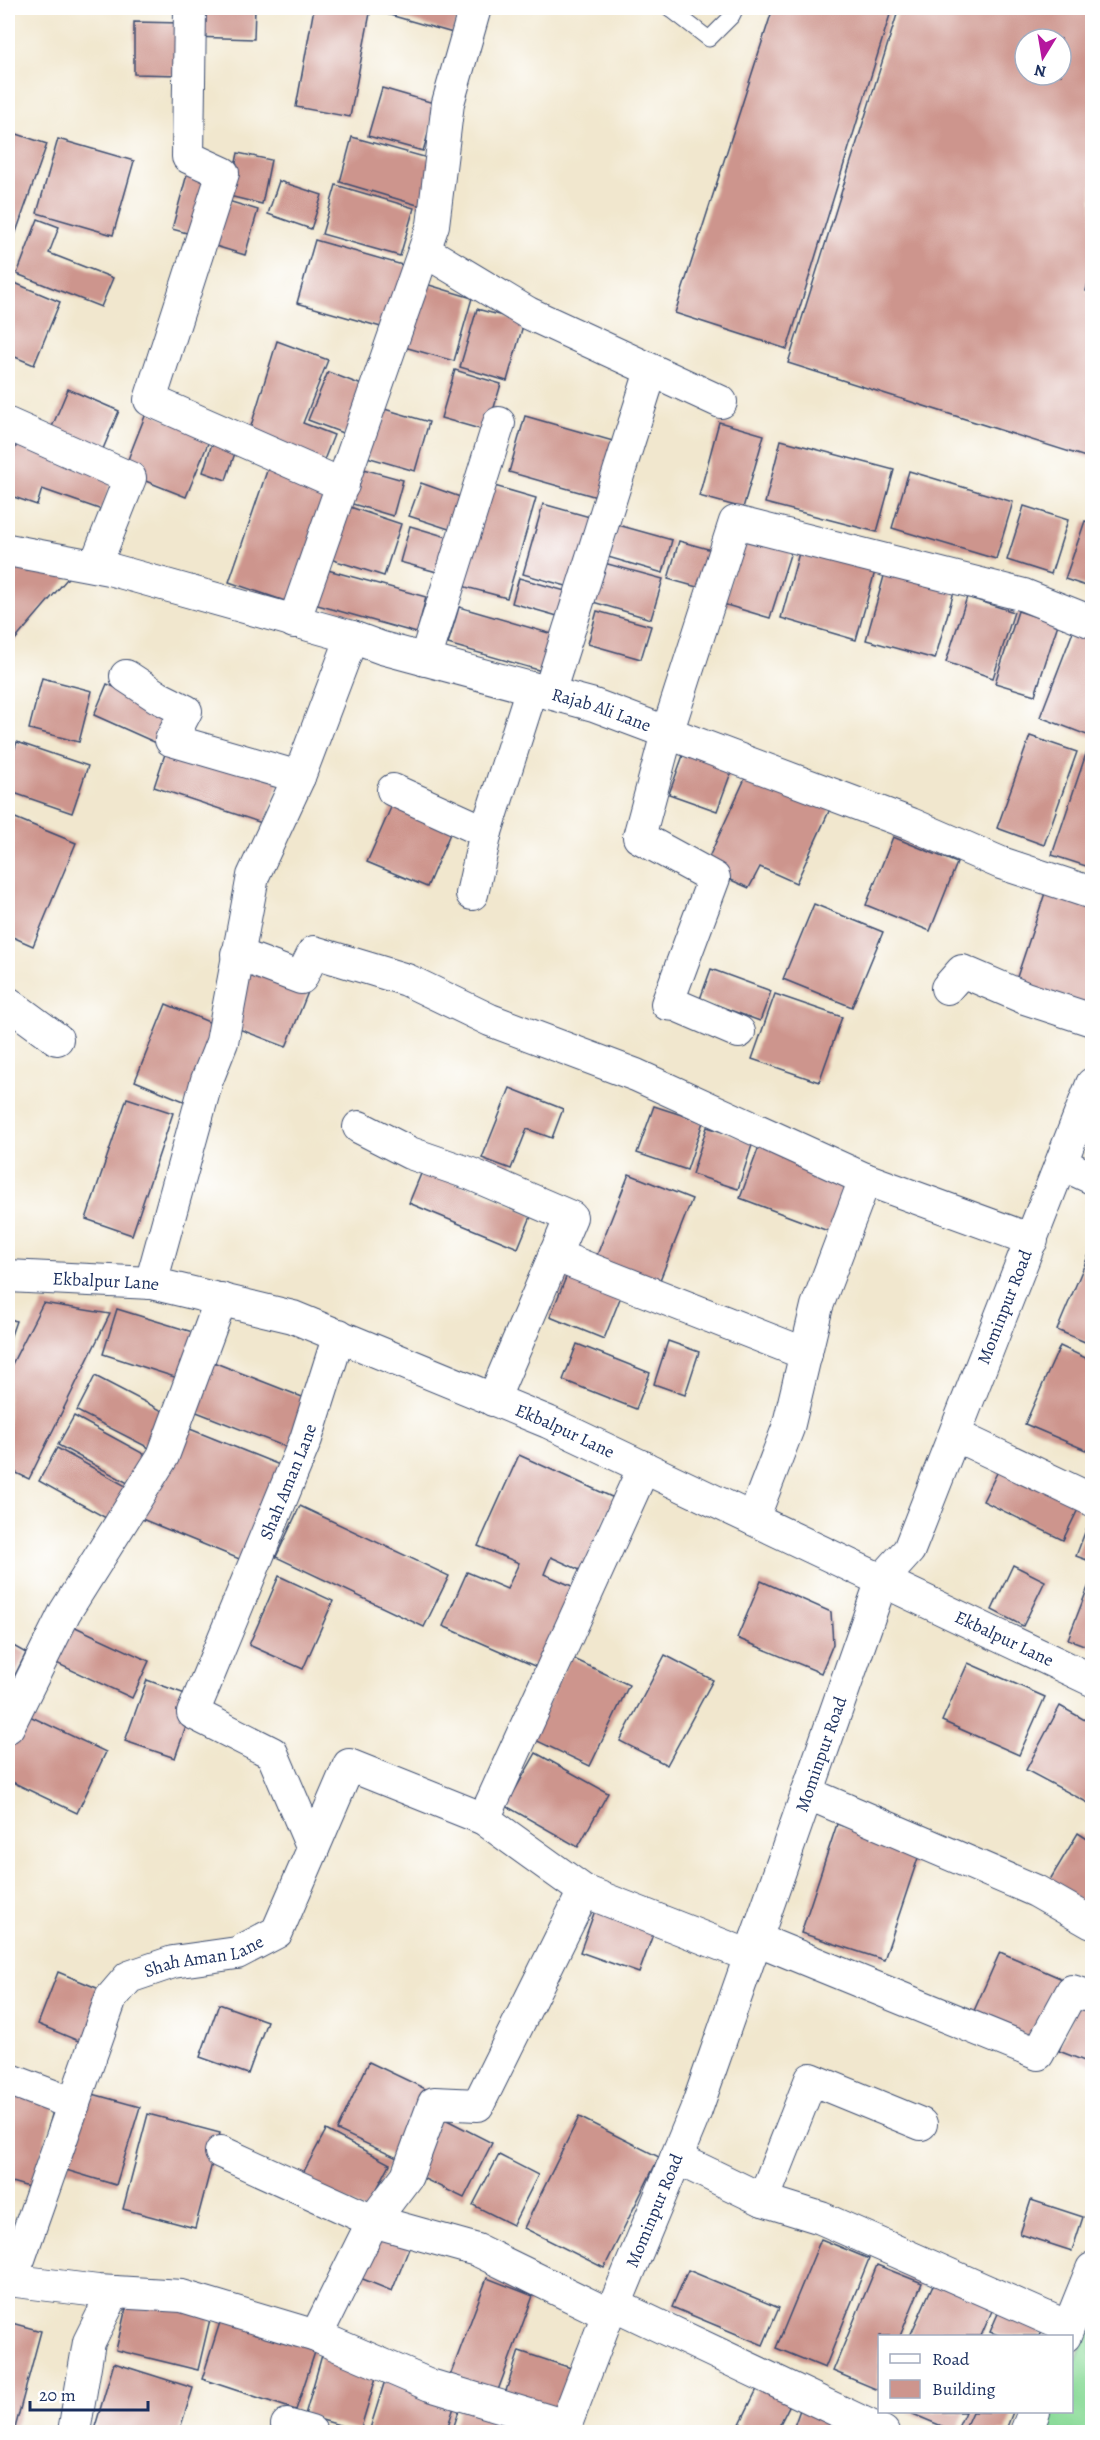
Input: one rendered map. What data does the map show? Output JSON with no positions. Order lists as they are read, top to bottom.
{
  "streets": {
    "street": [
      "Rajab Ali Lane",
      "Ekbalpur Lane",
      "Mominpur Road",
      "Shah Aman Lane"
    ]
  },
  "crossings": [
    ["Ekbalpur Lane", "Mominpur Road"],
    ["Ekbalpur Lane", "Shah Aman Lane"]
  ],
  "legend": ["Road", "Building"],
  "scale_bar": "20 m",
  "north": "bottom"
}
